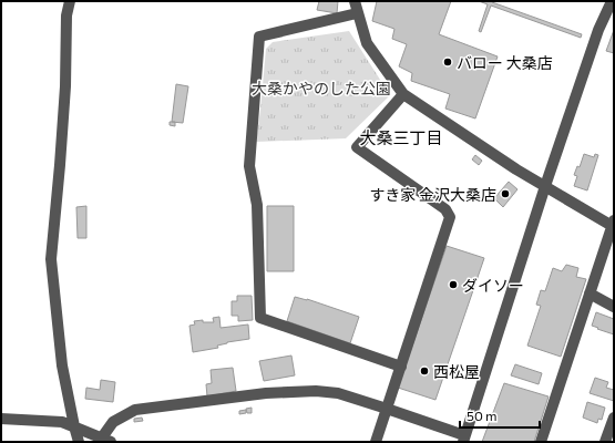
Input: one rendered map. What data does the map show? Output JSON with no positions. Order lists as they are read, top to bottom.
{
  "districts": ["大桑三丁目"],
  "parks": ["大桑かやのした公園"],
  "places": [
    "バロー 大桑店",
    "すき家 金沢大桑店",
    "ダイソー",
    "西松屋"
  ],
  "scale_bar": "50 m"
}
